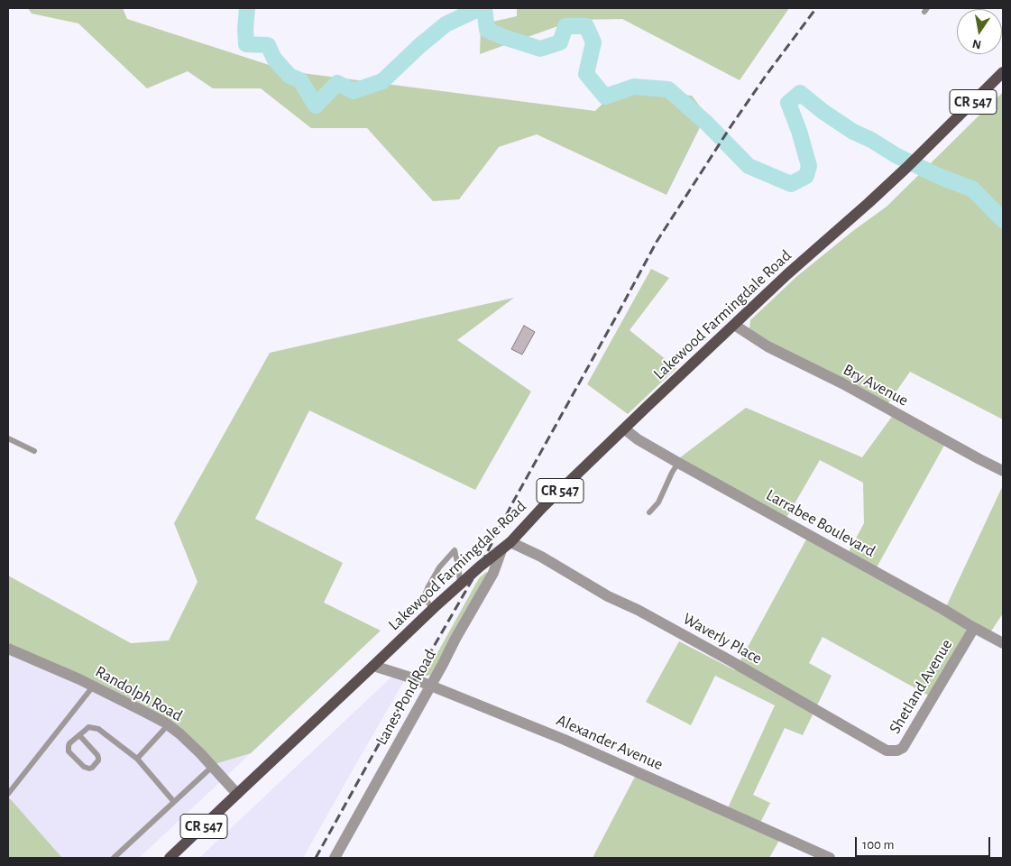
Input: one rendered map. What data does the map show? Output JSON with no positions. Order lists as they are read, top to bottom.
{
  "streets": {
    "main road": ["CR 547", "Lakewood Farmingdale Road"],
    "street": [
      "Bry Avenue",
      "Larrabee Boulevard",
      "Waverly Place",
      "Shetland Avenue",
      "Randolph Road",
      "Lanes Pond Road",
      "Alexander Avenue"
    ]
  },
  "crossings": [
    ["Lakewood Farmingdale Road", "Bry Avenue"],
    ["Lakewood Farmingdale Road", "Larrabee Boulevard"],
    ["Lakewood Farmingdale Road", "Waverly Place"],
    ["Lakewood Farmingdale Road", "Randolph Road"],
    ["Lakewood Farmingdale Road", "Lanes Pond Road"],
    ["Lakewood Farmingdale Road", "Alexander Avenue"],
    ["Larrabee Boulevard", "Shetland Avenue"],
    ["Waverly Place", "Shetland Avenue"],
    ["Lanes Pond Road", "Alexander Avenue"]
  ],
  "scale_bar": "100 m",
  "north": "bottom"
}
